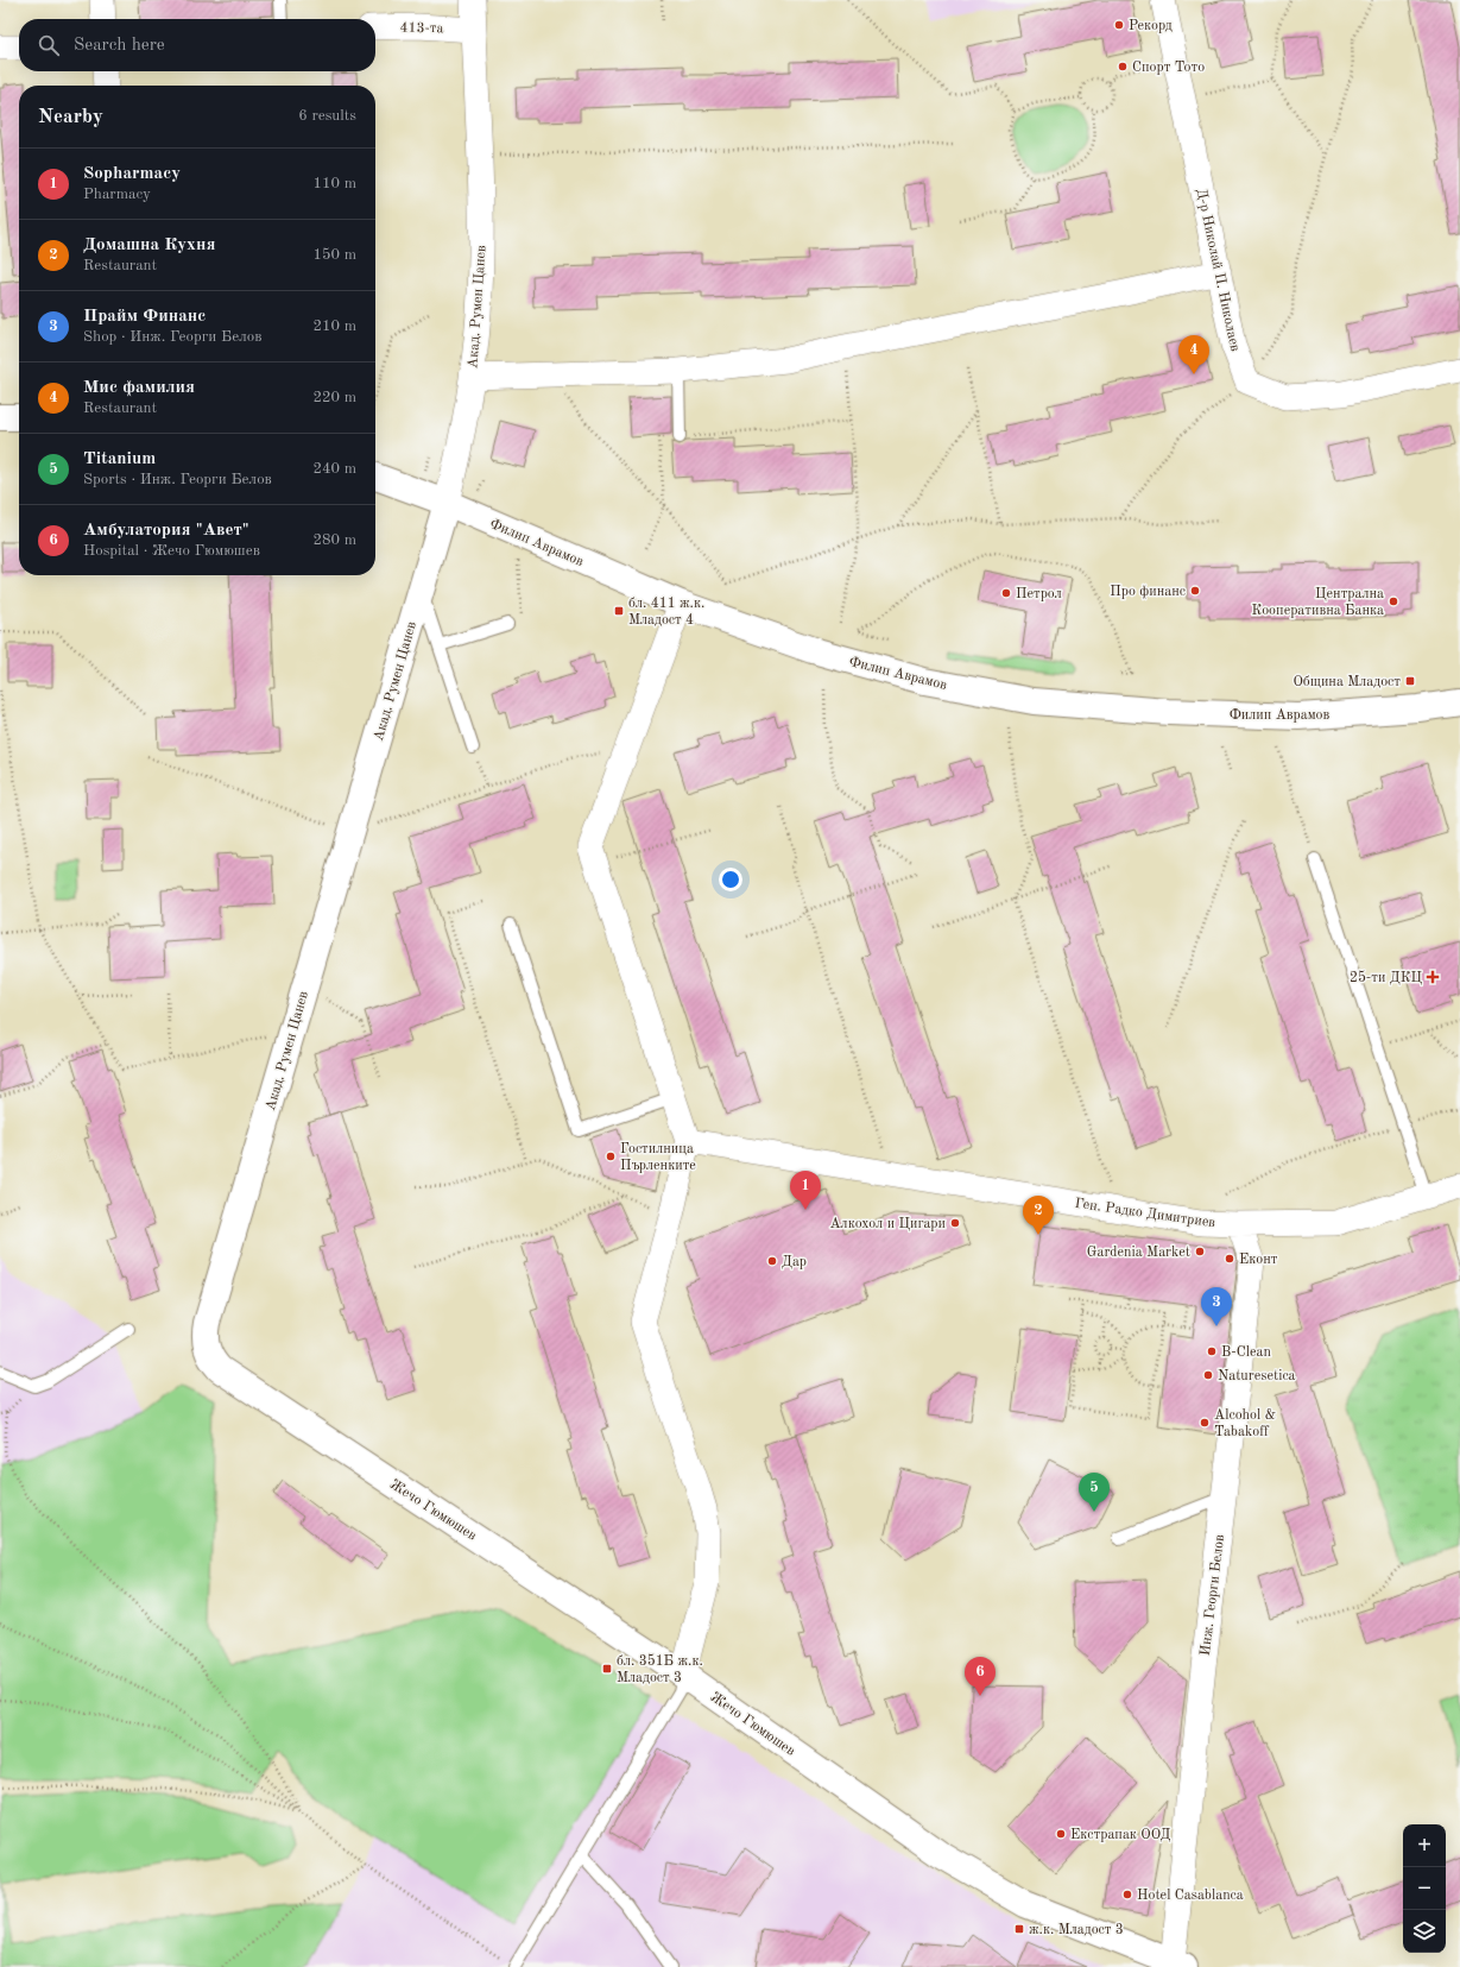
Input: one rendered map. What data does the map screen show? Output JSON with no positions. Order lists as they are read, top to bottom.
{
  "streets": {
    "street": [
      "413-та",
      "Д-р Николай П. Николаев",
      "Акад. Румен Цанев",
      "Филип Аврамов",
      "Ген. Радко Димитриев",
      "Жечо Гюмюшев",
      "Инж. Георги Белов"
    ]
  },
  "crossings": [
    ["413-та", "Акад. Румен Цанев"],
    ["Акад. Румен Цанев", "Филип Аврамов"],
    ["Акад. Румен Цанев", "Жечо Гюмюшев"],
    ["Ген. Радко Димитриев", "Инж. Георги Белов"],
    ["Жечо Гюмюшев", "Инж. Георги Белов"]
  ],
  "places": {
    "other": [
      "Рекорд",
      "Спорт Тото",
      "Про финанс",
      "Петрол",
      "Централна Кооперативна Банка",
      "Гостилница Пърленките",
      "Алкохол и Цигари",
      "Gardenia Market",
      "Еконт",
      "Дар",
      "B-Clean",
      "Naturesetica",
      "Alcohol & Tabakoff",
      "Екстрапак ООД",
      "Hotel Casablanca"
    ],
    "transit": [
      "бл. 411 ж.к. Младост 4",
      "Община Младост",
      "бл. 351Б ж.к. Младост 3",
      "ж.к. Младост 3"
    ],
    "health": ["25-ти ДКЦ"]
  },
  "page": {
    "search": "Search here",
    "heading": ["Nearby", "6 results"],
    "list": [
      {
        "mark": "1",
        "name": "Sopharmacy",
        "note": "Pharmacy",
        "value": "110 m"
      },
      {
        "mark": "2",
        "name": "Домашна Кухня",
        "note": "Restaurant",
        "value": "150 m"
      },
      {
        "mark": "3",
        "name": "Прайм Финанс",
        "note": "Shop · Инж. Георги Белов",
        "value": "210 m"
      },
      {
        "mark": "4",
        "name": "Мис фамилия",
        "note": "Restaurant",
        "value": "220 m"
      },
      {
        "mark": "5",
        "name": "Titanium",
        "note": "Sports · Инж. Георги Белов",
        "value": "240 m"
      },
      {
        "mark": "6",
        "name": "Амбулатория \"Авет\"",
        "note": "Hospital · Жечо Гюмюшев",
        "value": "280 m"
      }
    ],
    "pins": [
      "4",
      "1",
      "2",
      "3",
      "5",
      "6"
    ],
    "map_buttons": ["+", "−"]
  }
}
